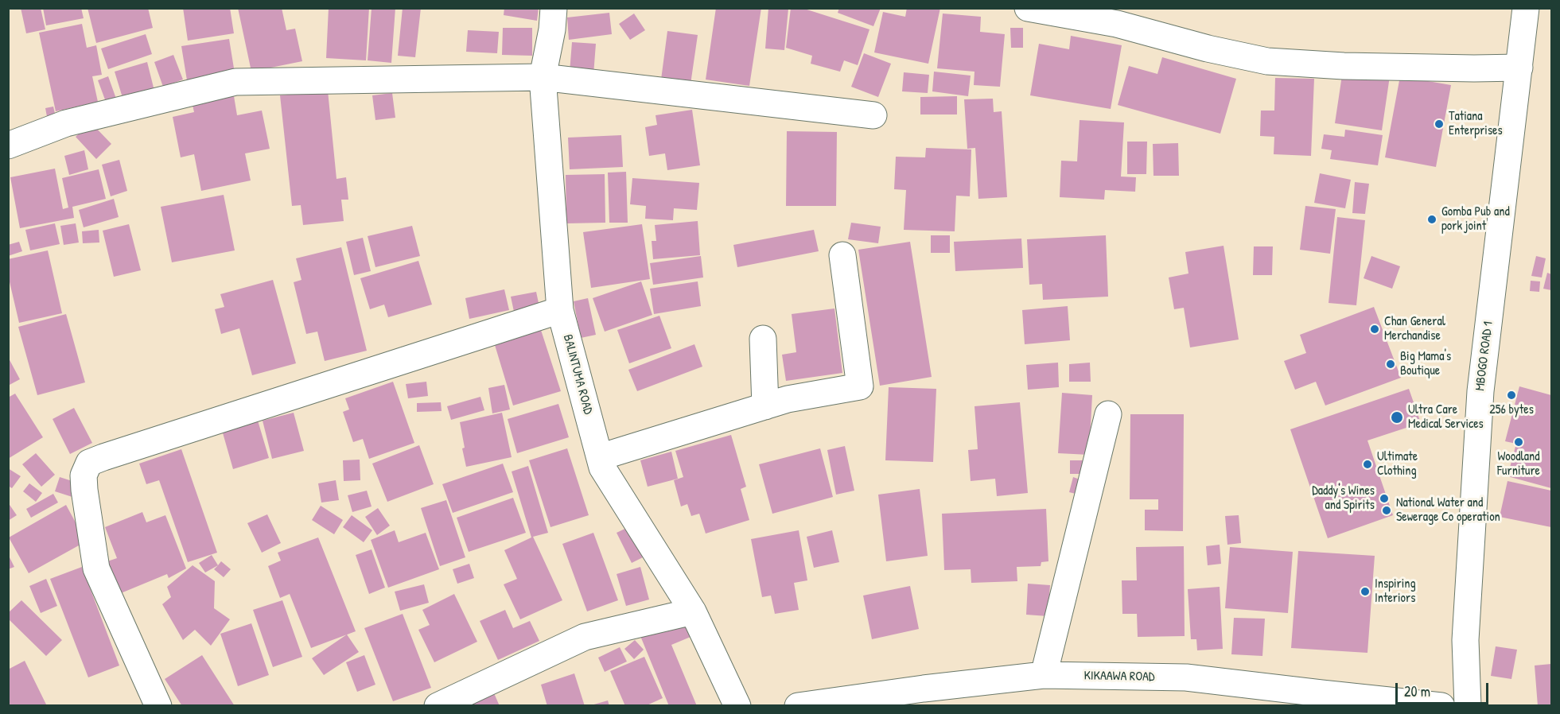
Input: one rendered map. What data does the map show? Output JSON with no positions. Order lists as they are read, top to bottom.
{
  "streets": {
    "street": ["MBOGO ROAD 1", "BALINTUMA ROAD", "KIKAAWA ROAD"]
  },
  "places": [
    "Tatiana Enterprises",
    "Gomba Pub and pork joint",
    "Chan General Merchandise",
    "Big Mama's Boutique",
    "256 bytes",
    "Ultra Care Medical Services",
    "Woodland Furniture",
    "Ultimate Clothing",
    "Daddy's Wines and Spirits",
    "National Water and Sewerage Co operation",
    "Inspiring Interiors"
  ],
  "scale_bar": "20 m"
}
